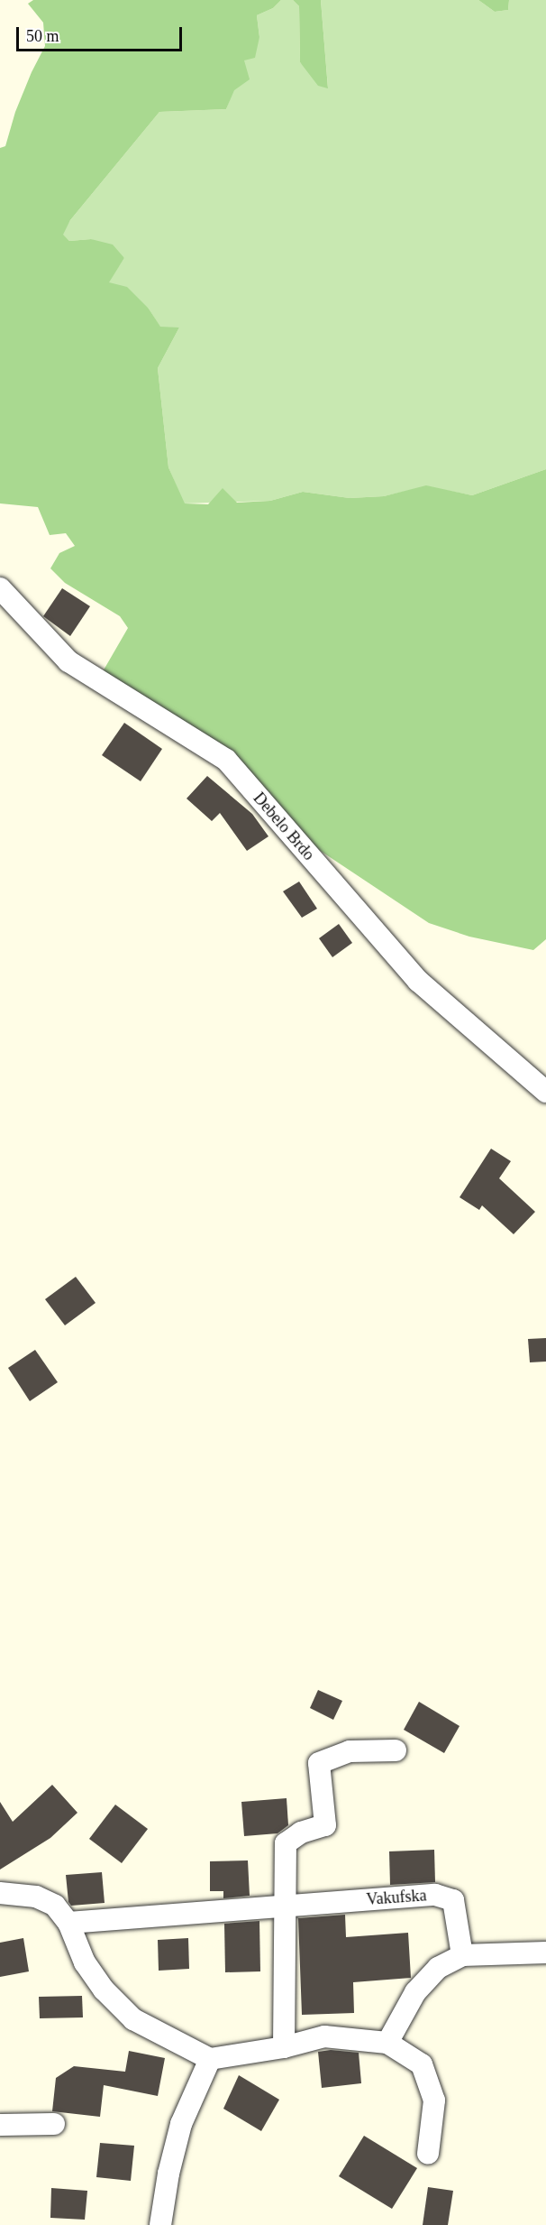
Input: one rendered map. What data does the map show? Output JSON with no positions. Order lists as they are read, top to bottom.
{
  "streets": {
    "street": ["Debelo Brdo", "Vakufska"]
  },
  "scale_bar": "50 m"
}
